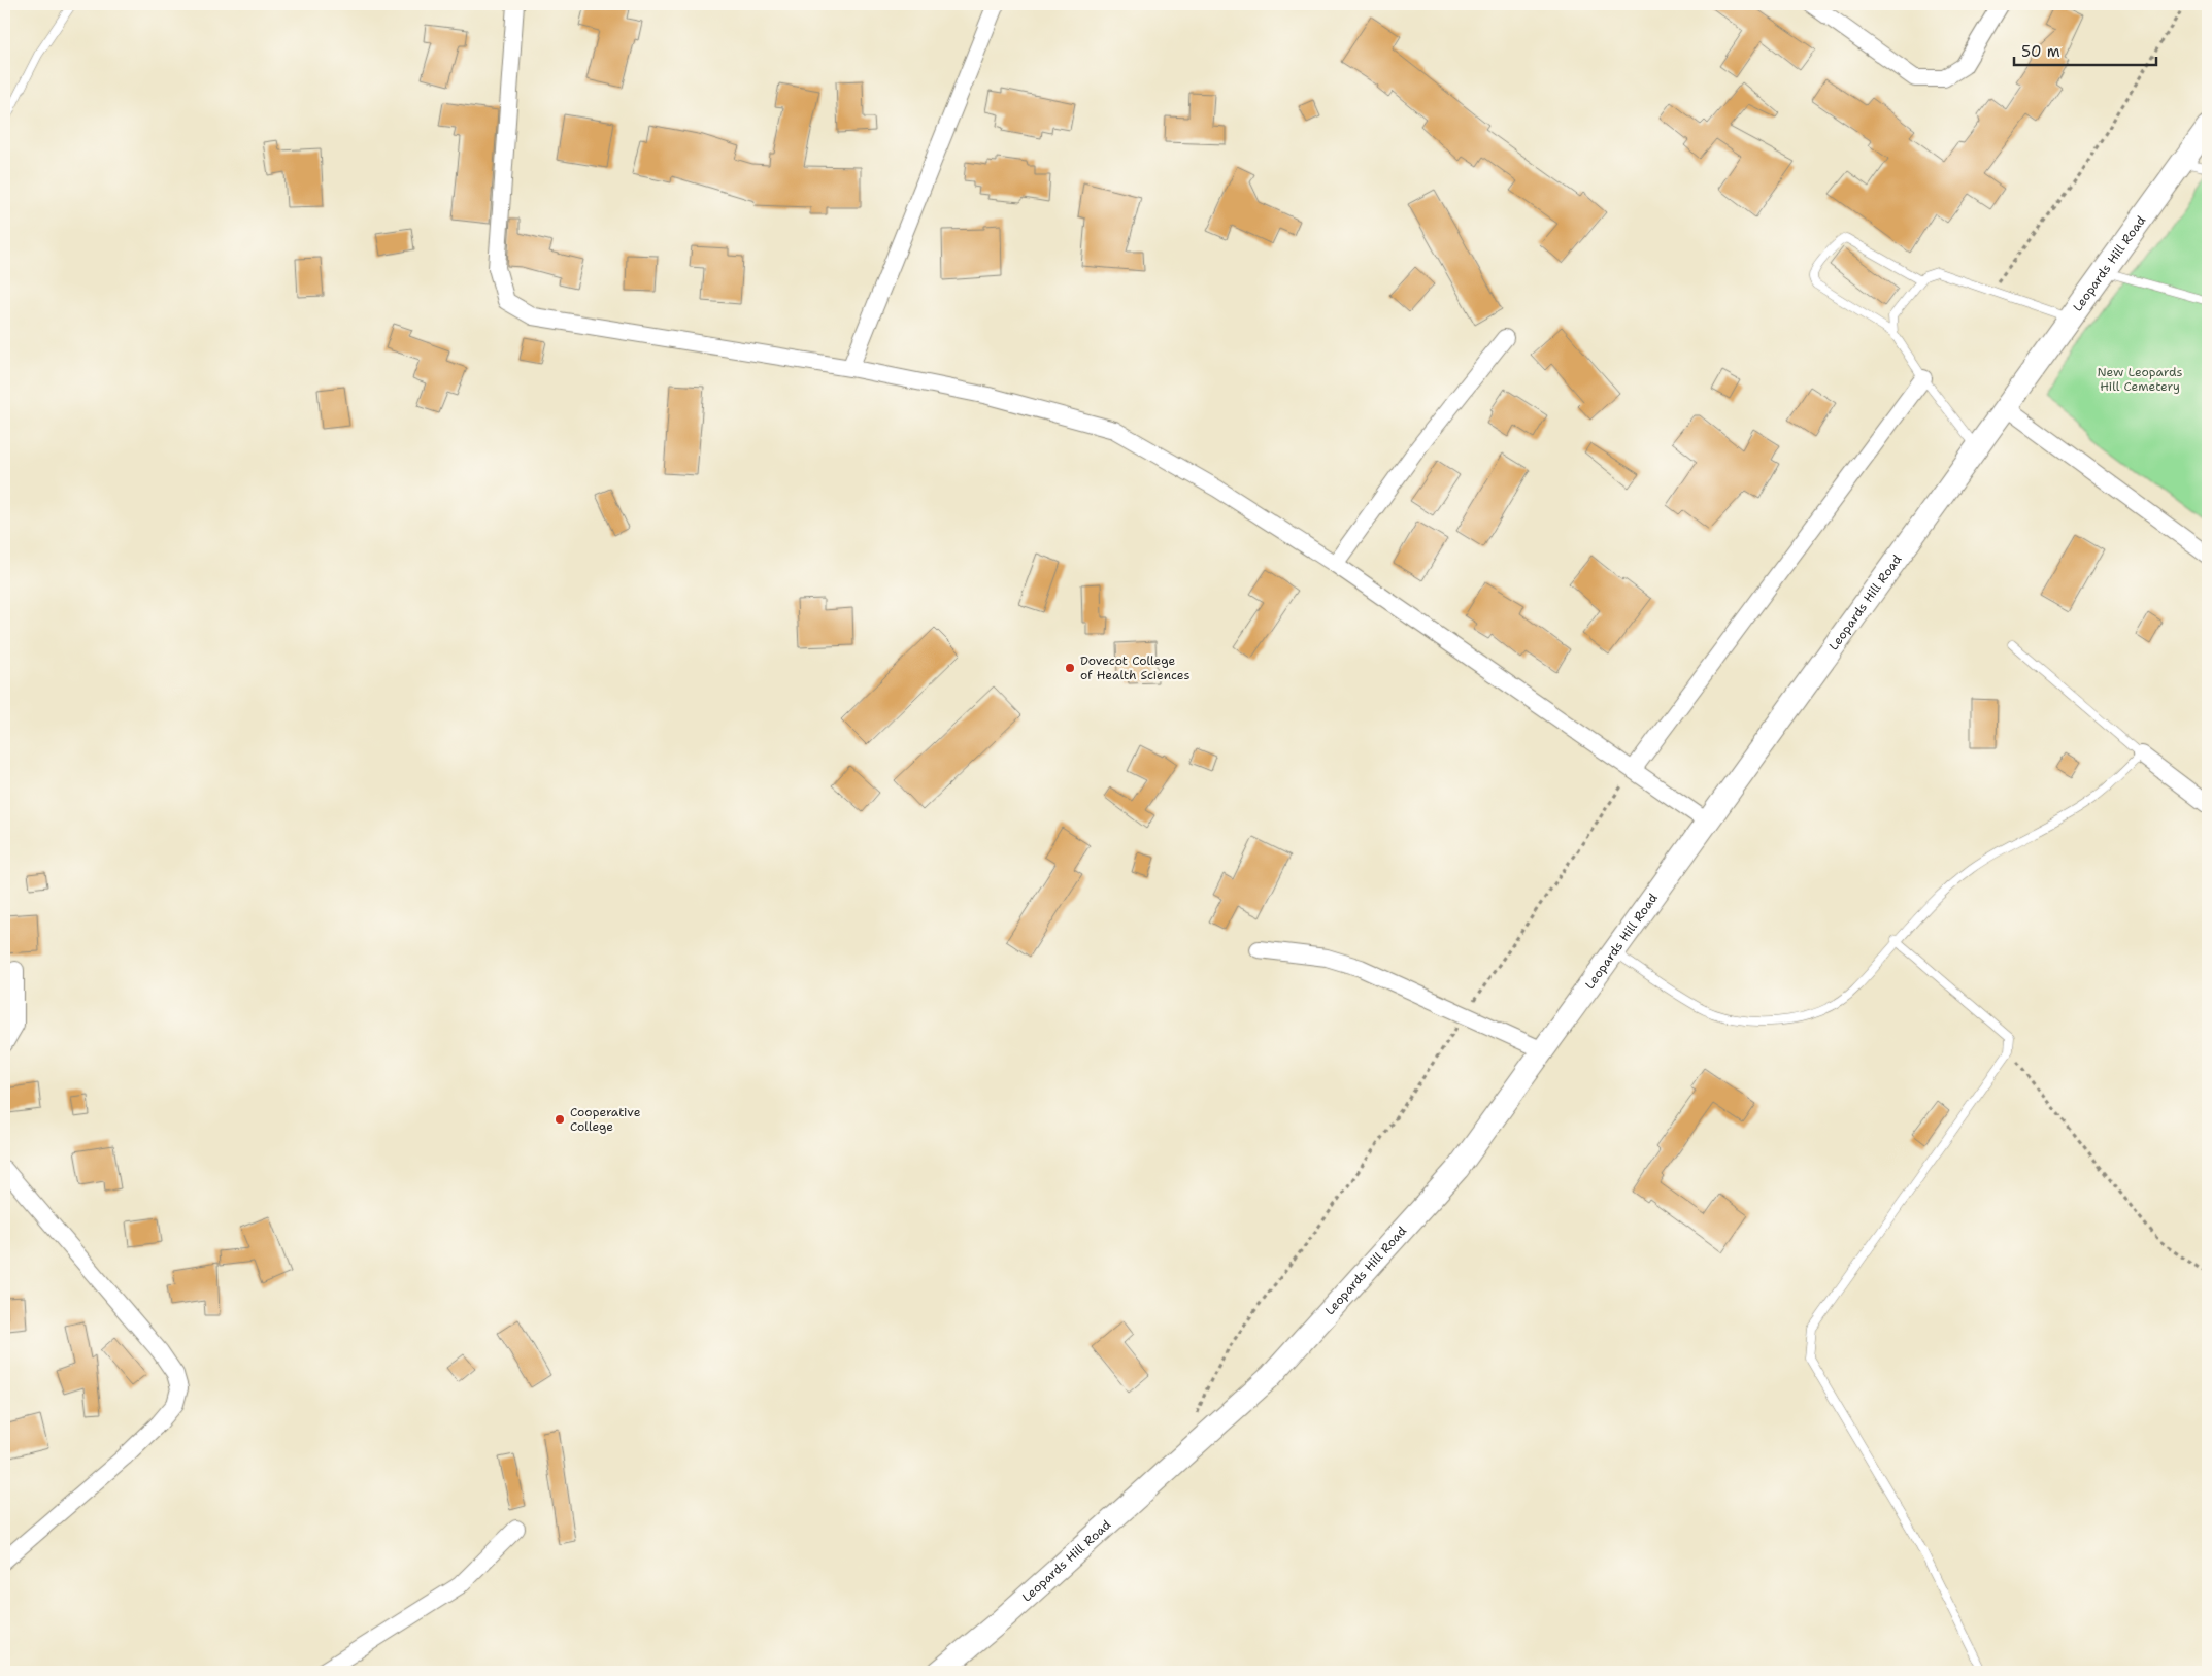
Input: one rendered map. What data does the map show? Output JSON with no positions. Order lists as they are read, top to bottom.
{
  "streets": {
    "main road": ["Leopards Hill Road"]
  },
  "parks": ["New Leopards Hill Cemetery"],
  "places": ["Dovecot College of Health Sciences", "Cooperative College"],
  "scale_bar": "50 m"
}
